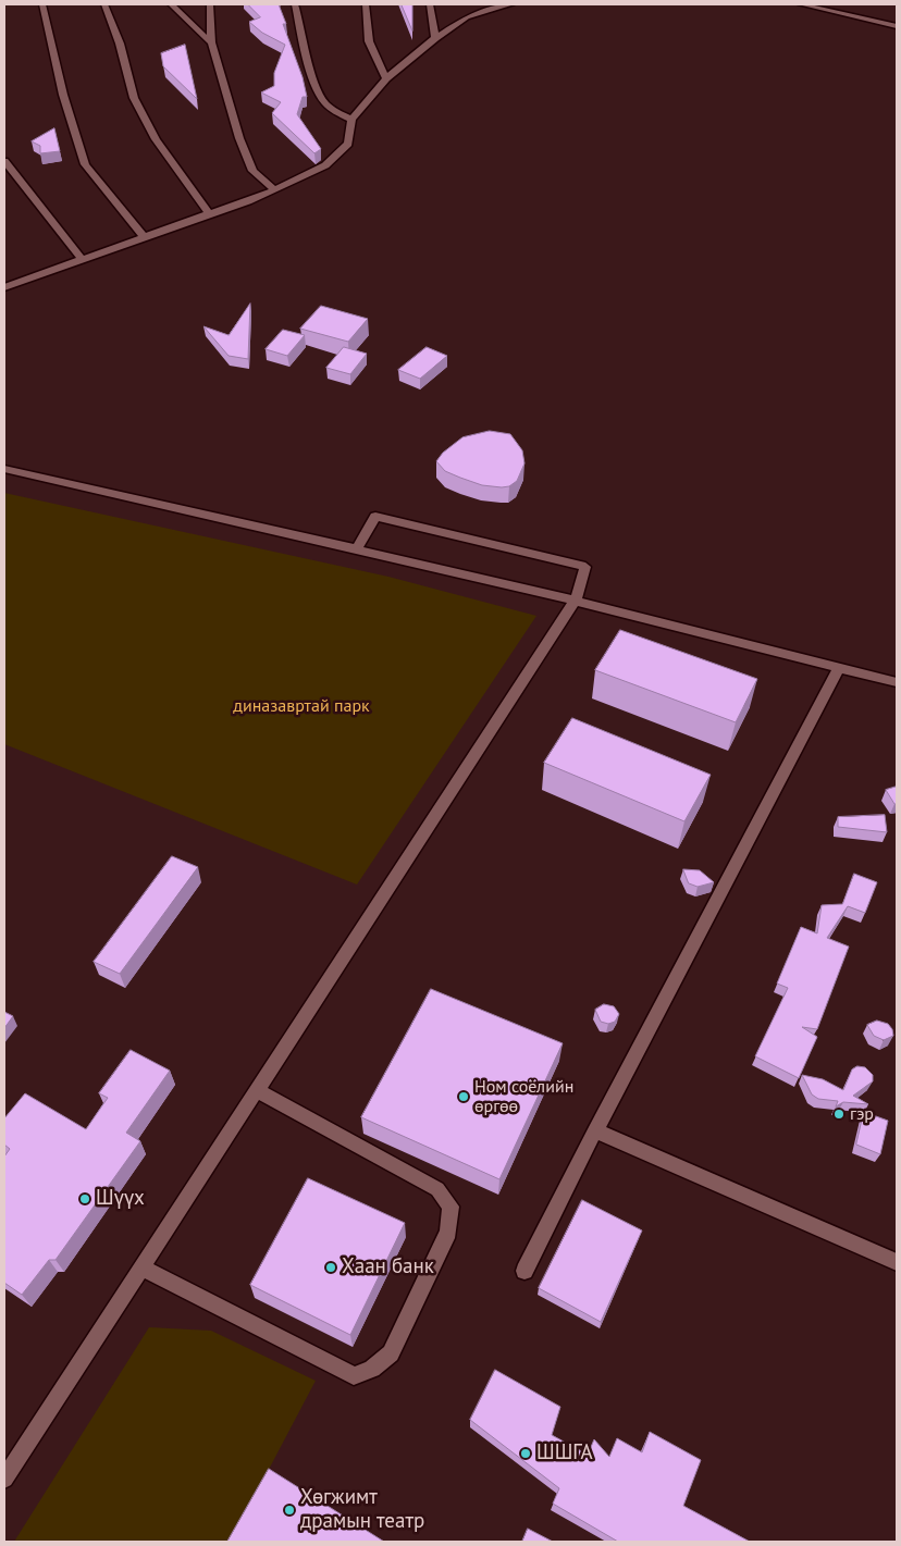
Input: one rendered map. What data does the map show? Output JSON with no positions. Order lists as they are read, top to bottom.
{
  "parks": ["диназавртай парк"],
  "places": [
    "Ном соёлийн өргөө",
    "гэр",
    "Шүүх",
    "Хаан банк",
    "ШШГА",
    "Хөгжимт драмын театр"
  ]
}
